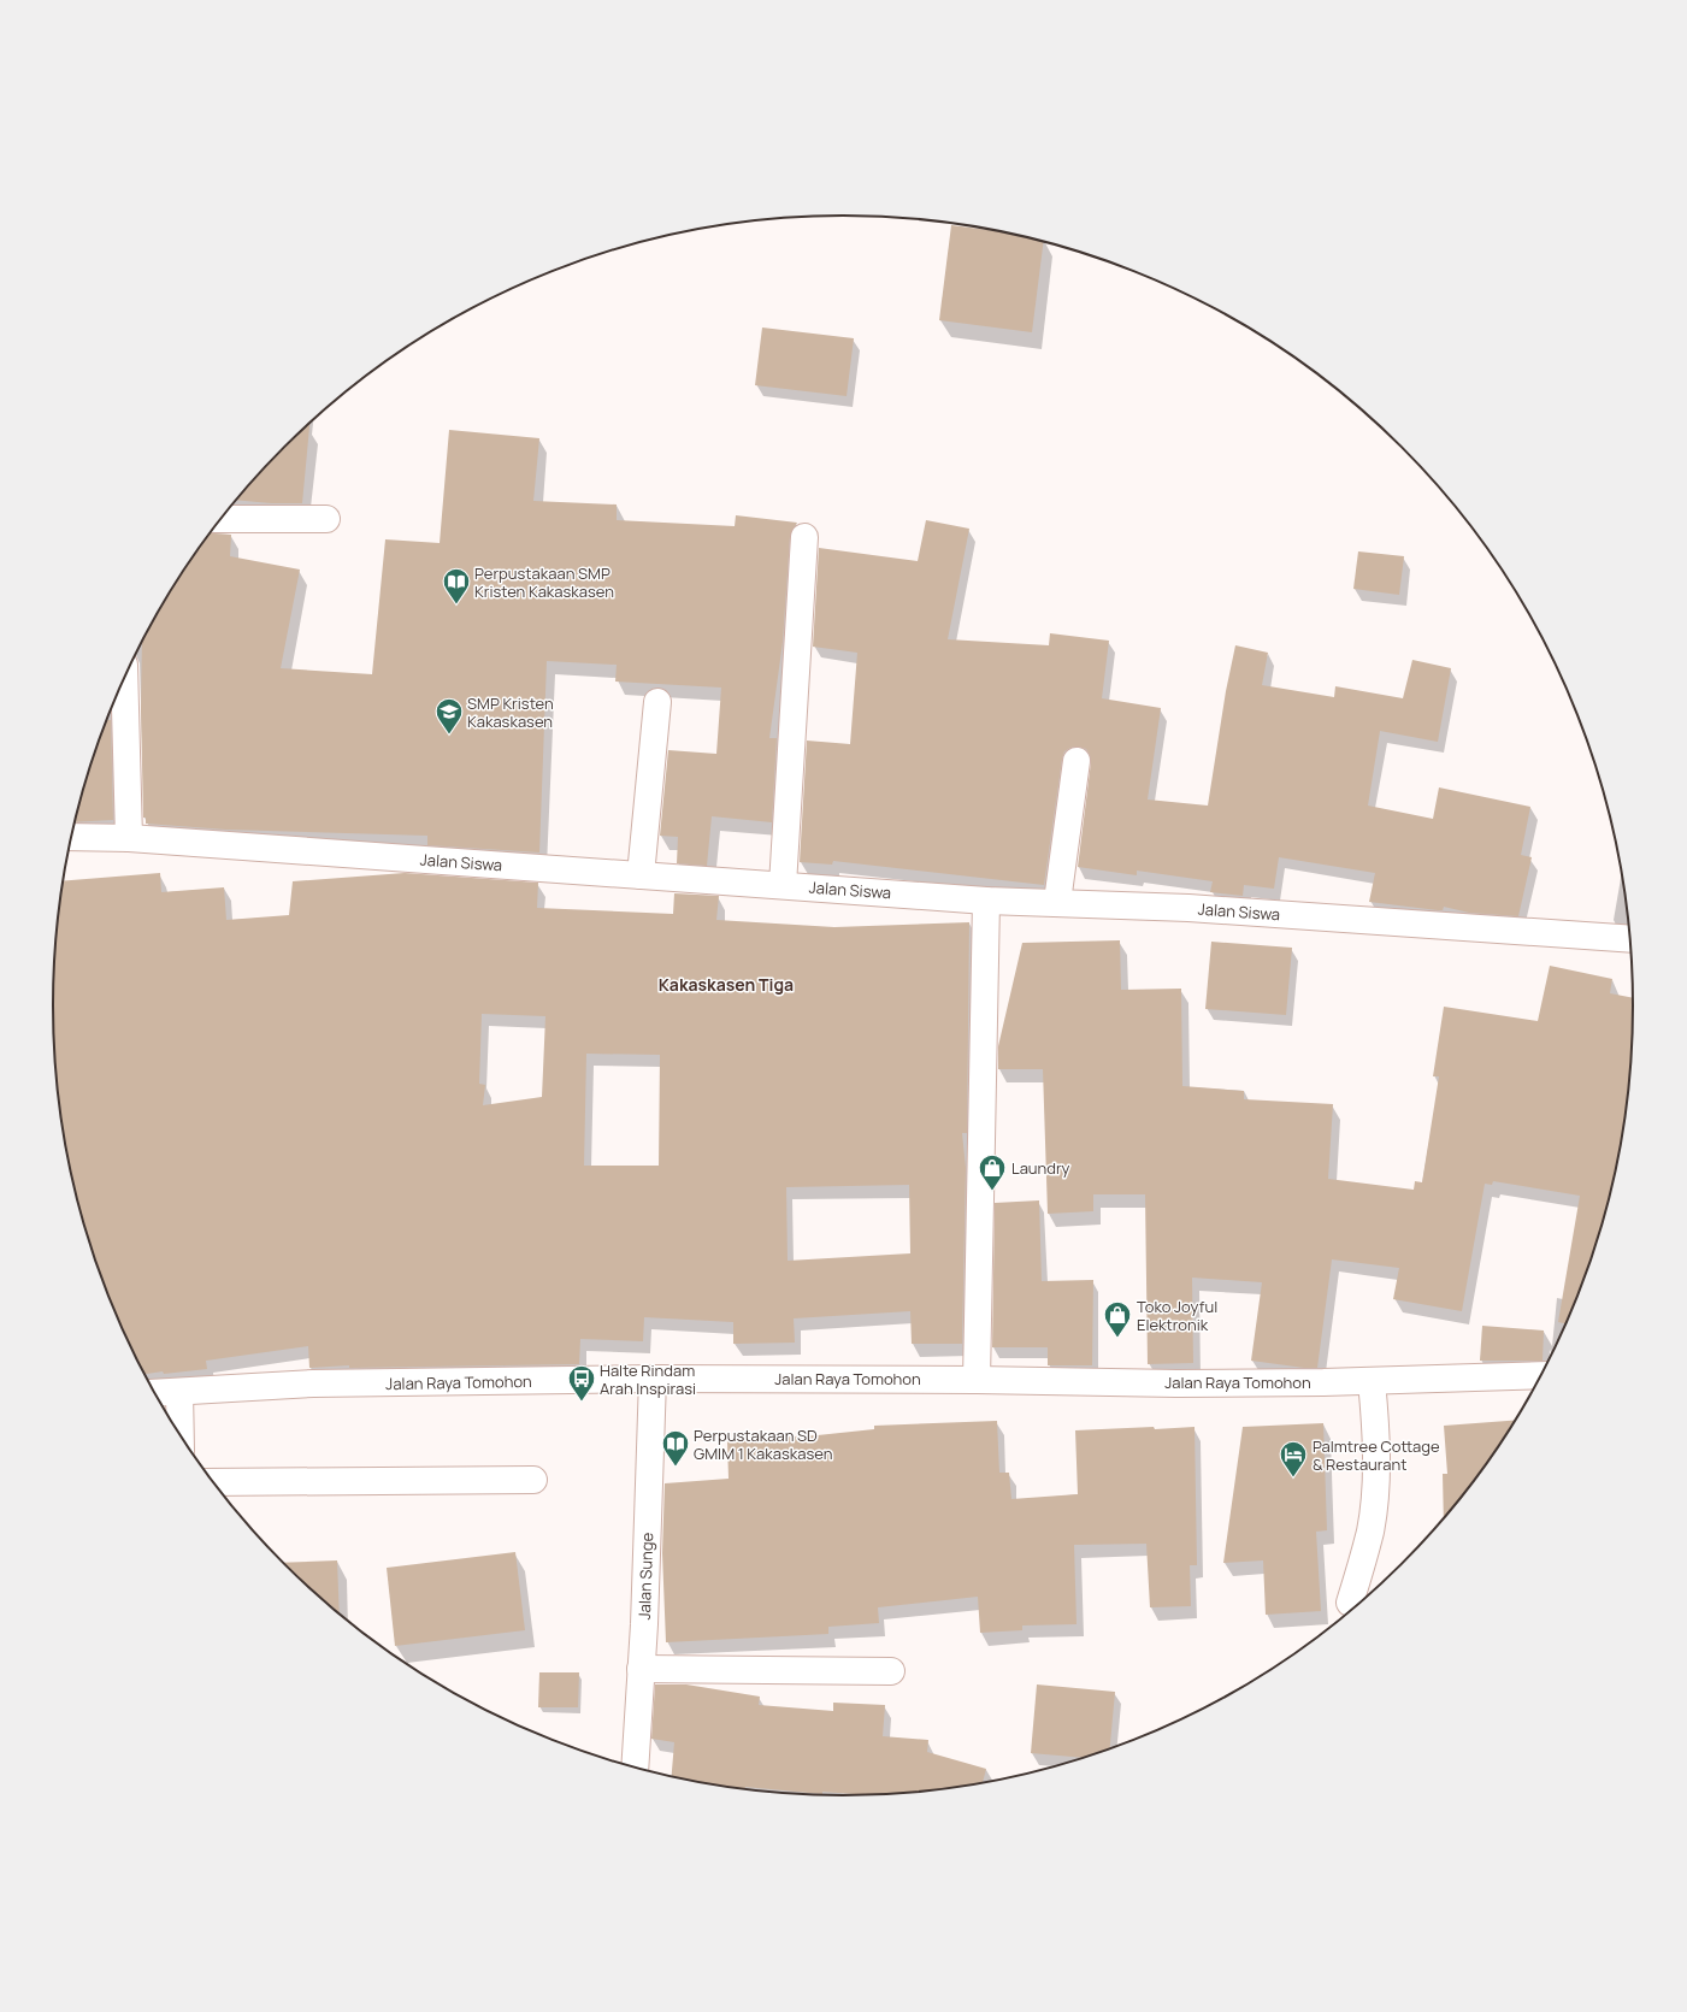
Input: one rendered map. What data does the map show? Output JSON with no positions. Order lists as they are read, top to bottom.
{
  "streets": {
    "main road": ["Jalan Siswa", "Jalan Raya Tomohon", "Jalan Sunge"]
  },
  "crossings": [
    ["Jalan Raya Tomohon", "Jalan Sunge"]
  ],
  "districts": ["Kakaskasen Tiga"],
  "places": {
    "library": ["Perpustakaan SMP Kristen Kakaskasen", "Perpustakaan SD GMIM 1 Kakaskasen"],
    "school or university": ["SMP Kristen Kakaskasen"],
    "shop": ["Laundry", "Toko Joyful Elektronik"],
    "bus stop": ["Halte Rindam Arah Inspirasi"],
    "hotel": ["Palmtree Cottage & Restaurant"]
  }
}
